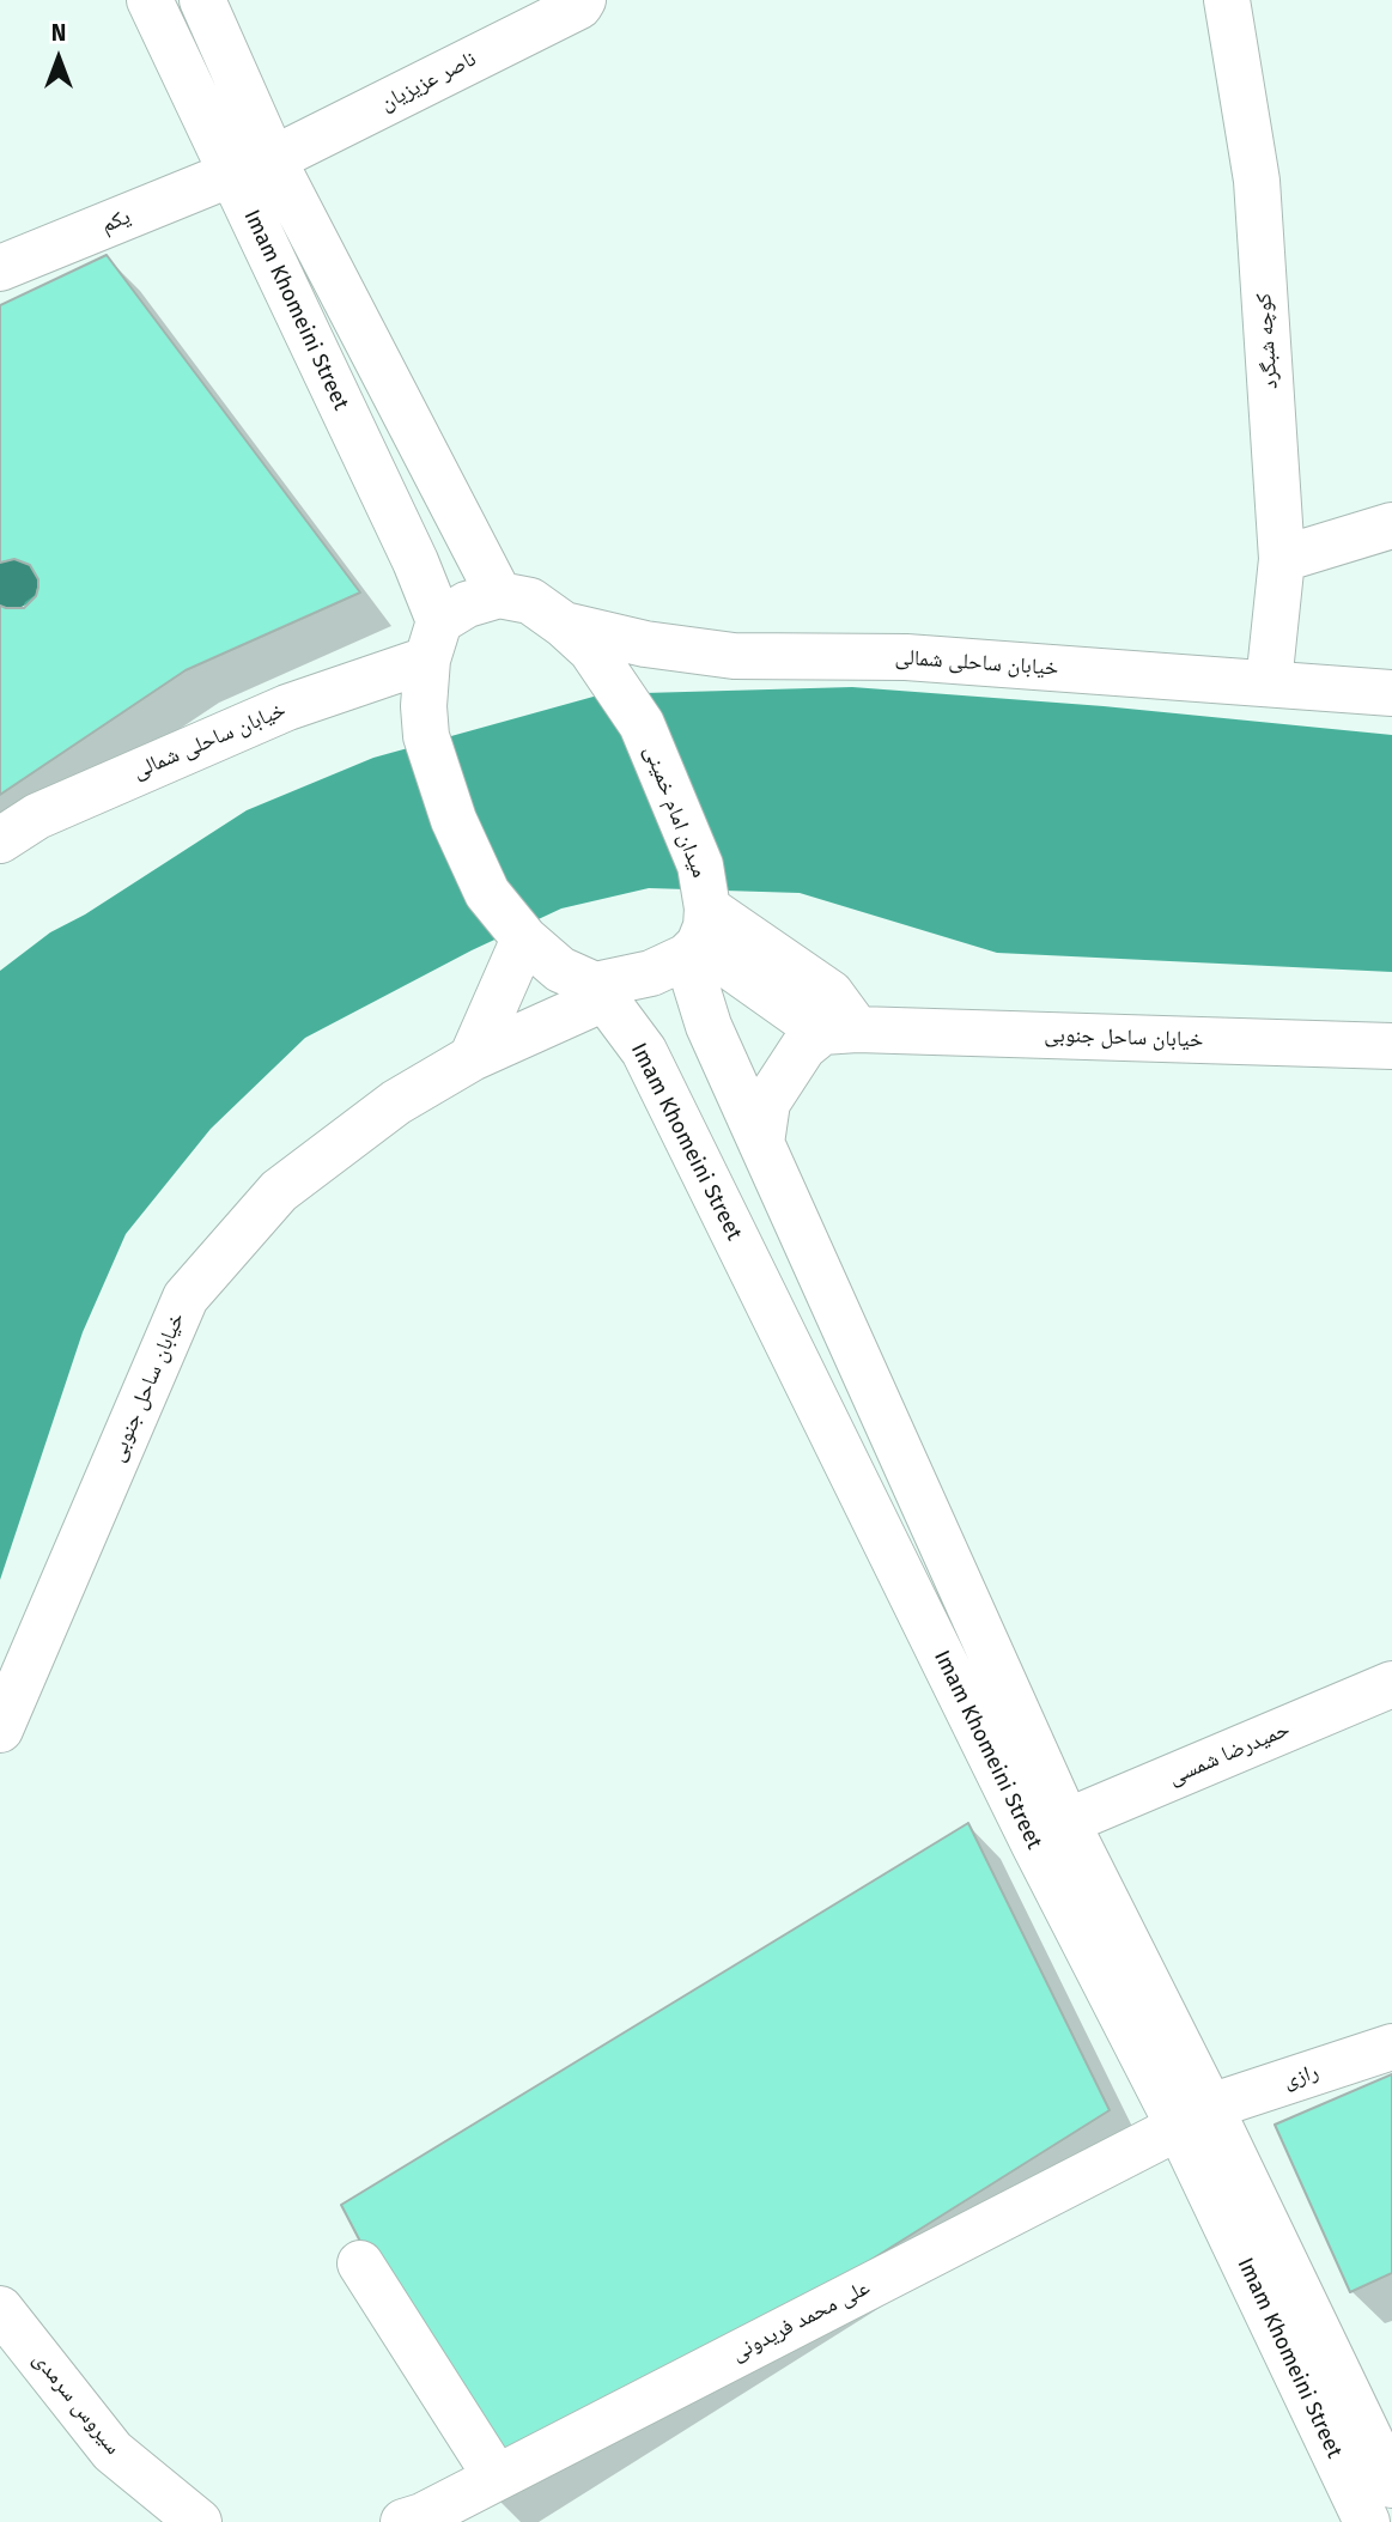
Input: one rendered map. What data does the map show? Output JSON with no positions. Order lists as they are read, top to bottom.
{
  "streets": {
    "main road": [
      "ناصر عزیزیان",
      "یکم",
      "Imam Khomeini Street",
      "کوچه شبگرد",
      "خیابان ساحلی شمالی",
      "میدان امام خمینی",
      "خیابان ساحل جنوبی",
      "حمیدرضا شمسی",
      "رازی",
      "علی محمد فریدونی",
      "سیروس سرمدی"
    ]
  },
  "crossings": [
    ["ناصر عزیزیان", "یکم"],
    ["ناصر عزیزیان", "Imam Khomeini Street"],
    ["یکم", "Imam Khomeini Street"],
    ["Imam Khomeini Street", "خیابان ساحلی شمالی"],
    ["Imam Khomeini Street", "میدان امام خمینی"],
    ["Imam Khomeini Street", "خیابان ساحل جنوبی"],
    ["Imam Khomeini Street", "حمیدرضا شمسی"],
    ["Imam Khomeini Street", "رازی"],
    ["Imam Khomeini Street", "علی محمد فریدونی"],
    ["کوچه شبگرد", "خیابان ساحلی شمالی"],
    ["خیابان ساحلی شمالی", "میدان امام خمینی"],
    ["رازی", "علی محمد فریدونی"]
  ],
  "north": "top"
}
